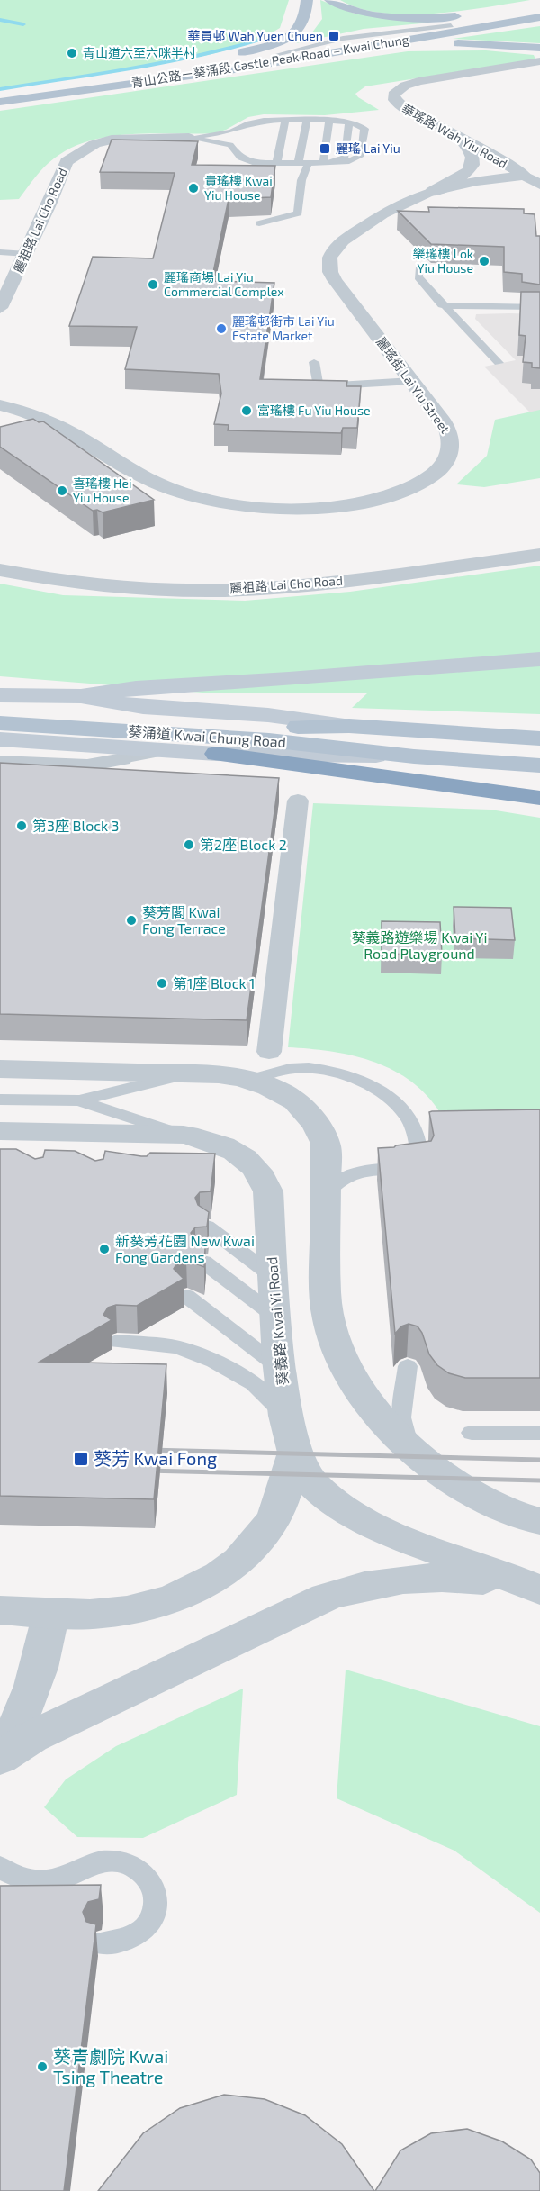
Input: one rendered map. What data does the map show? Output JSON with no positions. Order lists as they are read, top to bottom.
{
  "streets": {
    "main road": ["青山公路－葵涌段 Castle Peak Road – Kwai Chung", "葵涌道 Kwai Chung Road"],
    "street": [
      "華瑤路 Wah Yiu Road",
      "麗祖路 Lai Cho Road",
      "麗瑤街 Lai Yiu Street",
      "葵義路 Kwai Yi Road"
    ]
  },
  "crossings": [
    ["華瑤路 Wah Yiu Road", "麗瑤街 Lai Yiu Street"]
  ],
  "parks": ["葵義路遊樂場 Kwai Yi Road Playground"],
  "places": {
    "transit": ["華員邨 Wah Yuen Chuen", "麗瑤 Lai Yiu", "葵芳 Kwai Fong"],
    "other": [
      "青山道六至六咪半村",
      "貴瑤樓 Kwai Yiu House",
      "樂瑤樓 Lok Yiu House",
      "麗瑤商場 Lai Yiu Commercial Complex",
      "麗瑤邨街市 Lai Yiu Estate Market",
      "富瑤樓 Fu Yiu House",
      "喜瑤樓 Hei Yiu House",
      "第3座 Block 3",
      "第2座 Block 2",
      "葵芳閣 Kwai Fong Terrace",
      "第1座 Block 1",
      "新葵芳花園 New Kwai Fong Gardens",
      "葵青劇院 Kwai Tsing Theatre"
    ]
  }
}
